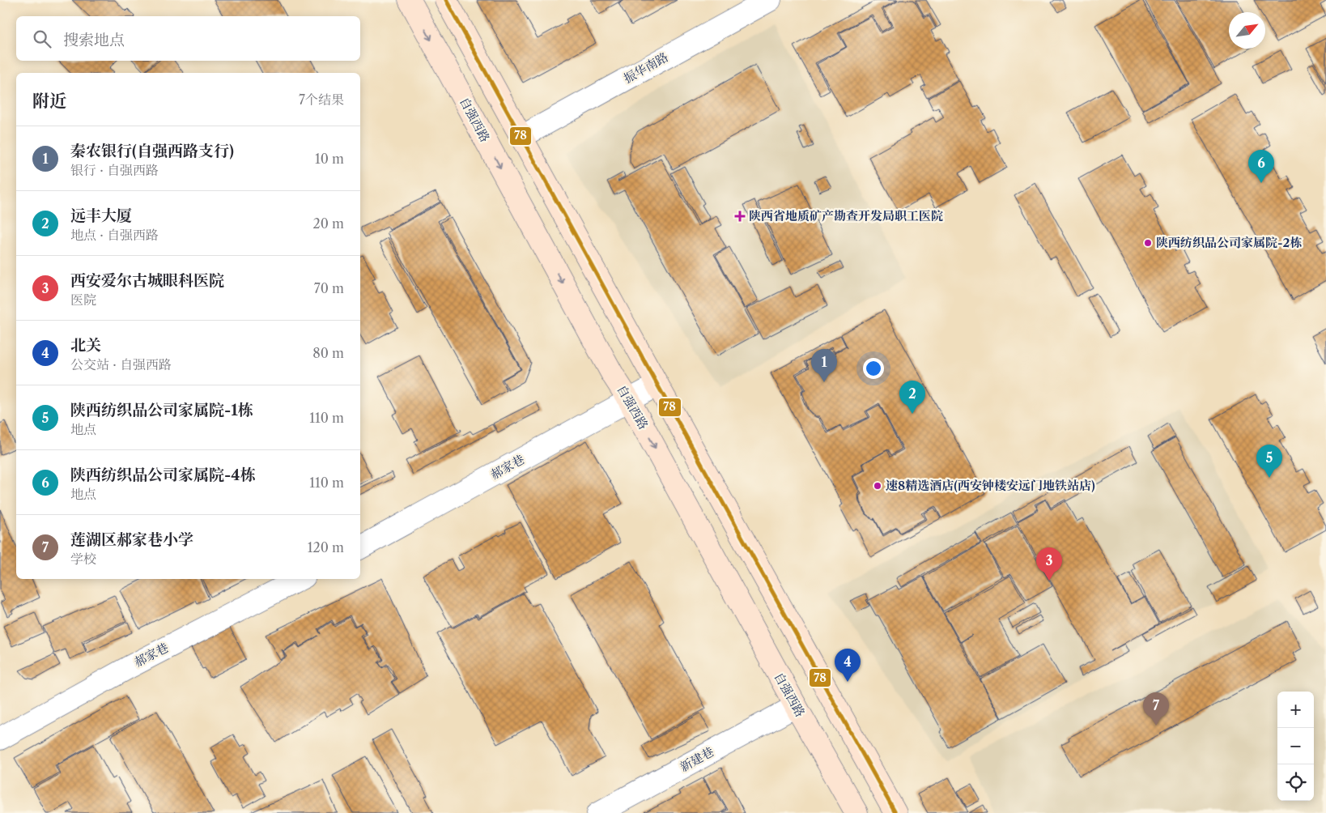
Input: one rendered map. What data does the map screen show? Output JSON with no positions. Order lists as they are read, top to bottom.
{
  "streets": {
    "main road": ["自强西路"],
    "street": ["振华南路", "郝家巷", "新建巷"]
  },
  "crossings": [
    ["自强西路", "郝家巷"],
    ["自强西路", "新建巷"]
  ],
  "places": {
    "health": ["陕西省地质矿产勘查开发局职工医院"],
    "other": ["陕西纺织品公司家属院-2栋", "速8精选酒店(西安钟楼安远门地铁站店)"]
  },
  "lines": ["transit line 78"],
  "north": "top right",
  "page": {
    "search": "搜索地点",
    "heading": ["附近", "7个结果"],
    "list": [
      {
        "mark": "1",
        "name": "秦农银行(自强西路支行)",
        "note": "银行 · 自强西路",
        "value": "10 m"
      },
      {
        "mark": "2",
        "name": "远丰大厦",
        "note": "地点 · 自强西路",
        "value": "20 m"
      },
      {
        "mark": "3",
        "name": "西安爱尔古城眼科医院",
        "note": "医院",
        "value": "70 m"
      },
      {
        "mark": "4",
        "name": "北关",
        "note": "公交站 · 自强西路",
        "value": "80 m"
      },
      {
        "mark": "5",
        "name": "陕西纺织品公司家属院-1栋",
        "note": "地点",
        "value": "110 m"
      },
      {
        "mark": "6",
        "name": "陕西纺织品公司家属院-4栋",
        "note": "地点",
        "value": "110 m"
      },
      {
        "mark": "7",
        "name": "莲湖区郝家巷小学",
        "note": "学校",
        "value": "120 m"
      }
    ],
    "pins": [
      "6",
      "1",
      "2",
      "5",
      "3",
      "4",
      "7"
    ],
    "map_buttons": ["+", "−"]
  }
}
